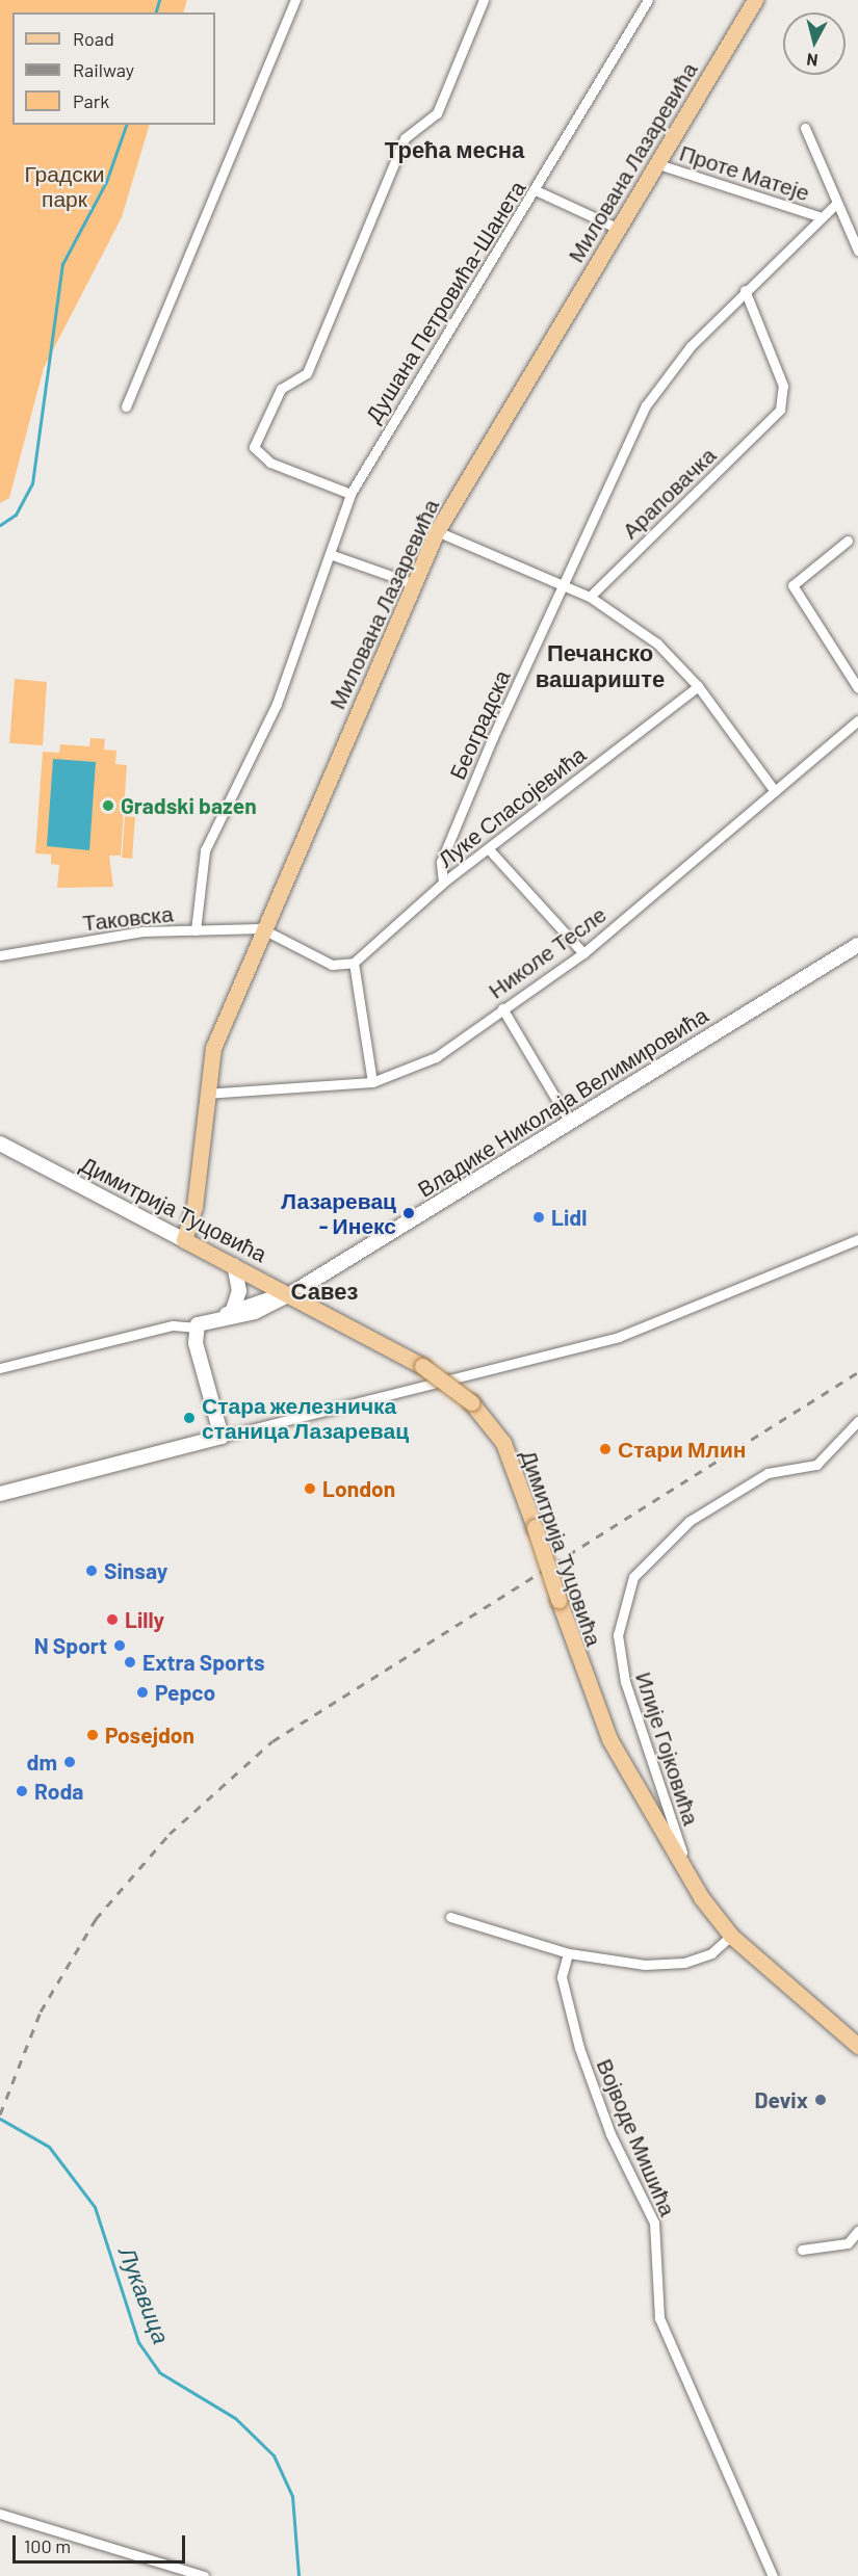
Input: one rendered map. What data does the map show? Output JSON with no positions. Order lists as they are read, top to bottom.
{
  "streets": {
    "main road": ["Милована Лазаревића", "Димитрија Туцовића"],
    "street": [
      "Проте Матеје",
      "Душана Петровића-Шанета",
      "Араповачка",
      "Београдска",
      "Луке Спасојевића",
      "Таковска",
      "Николе Тесле",
      "Владике Николаја Велимировића",
      "Илије Гојковића",
      "Војводе Мишића"
    ]
  },
  "crossings": [
    ["Милована Лазаревића", "Проте Матеје"],
    ["Милована Лазаревића", "Таковска"],
    ["Милована Лазаревића", "Николе Тесле"],
    ["Милована Лазаревића", "Димитрија Туцовића"],
    ["Проте Матеје", "Араповачка"],
    ["Проте Матеје", "Београдска"],
    ["Душана Петровића-Шанета", "Таковска"],
    ["Београдска", "Луке Спасојевића"],
    ["Владике Николаја Велимировића", "Димитрија Туцовића"],
    ["Димитрија Туцовића", "Илије Гојковића"]
  ],
  "districts": ["Трећа месна", "Печанско вашариште", "Савез"],
  "water": ["Лукавица"],
  "parks": ["Градски парк"],
  "places": [
    "Gradski bazen",
    "Лазаревац - Инекс",
    "Lidl",
    "Стара железничка станица Лазаревац",
    "Стари Млин",
    "London",
    "Sinsay",
    "Lilly",
    "N Sport",
    "Extra Sports",
    "Pepco",
    "Posejdon",
    "dm",
    "Roda",
    "Devix"
  ],
  "legend": ["Road", "Railway", "Park"],
  "scale_bar": "100 m",
  "north": "bottom"
}
